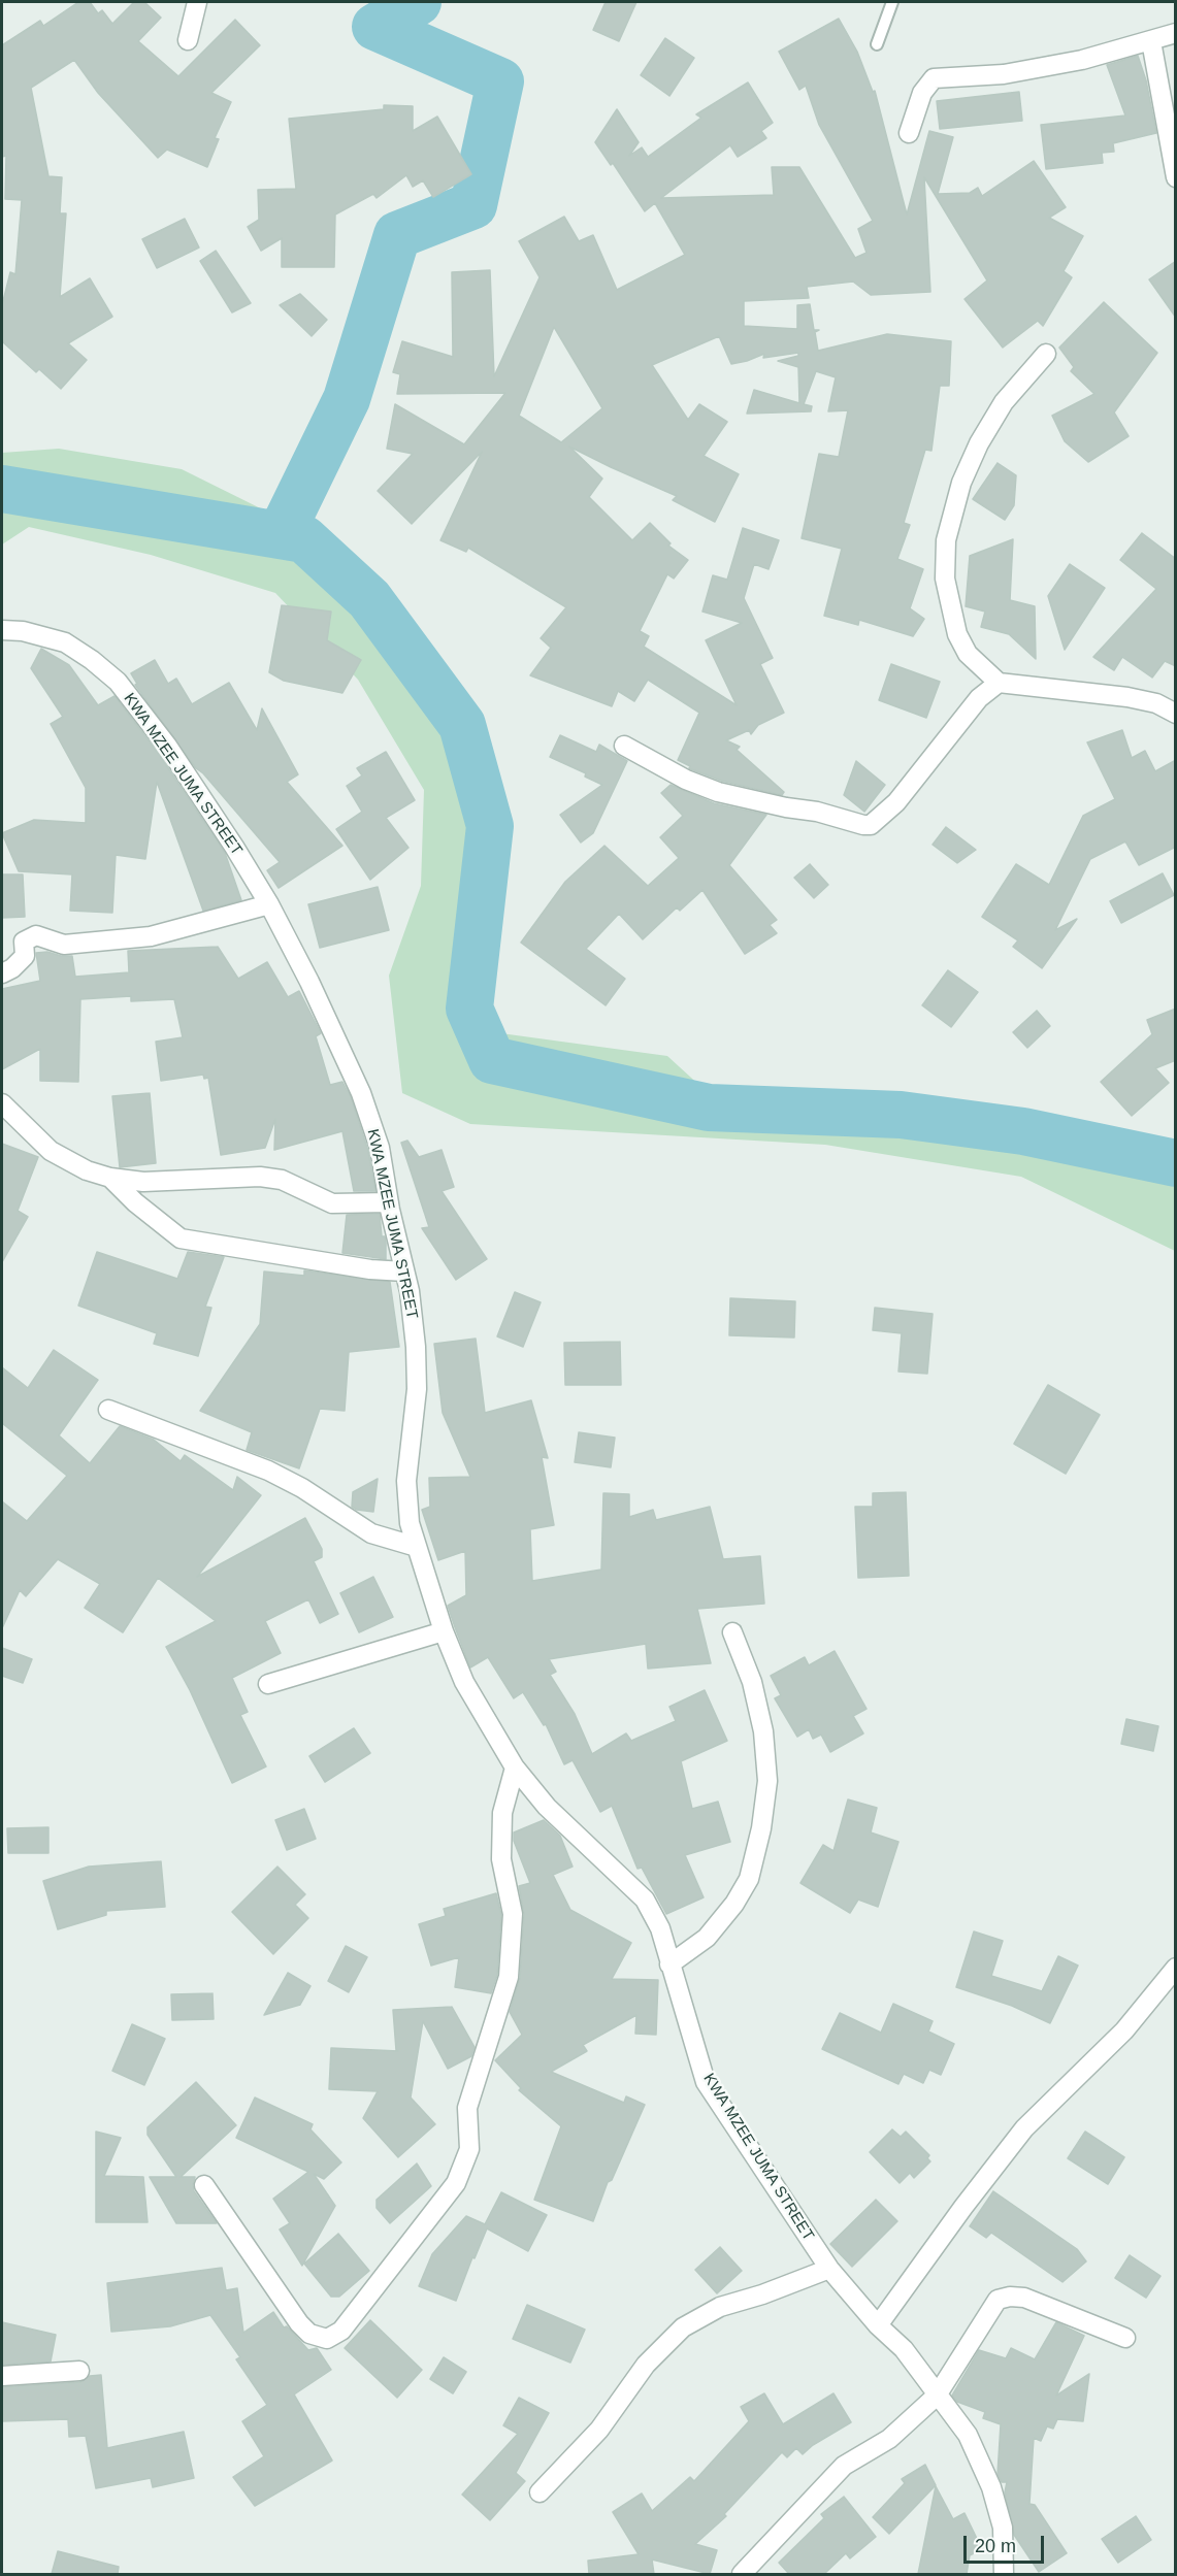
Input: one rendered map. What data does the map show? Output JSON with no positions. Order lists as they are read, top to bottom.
{
  "streets": {
    "street": ["KWA MZEE JUMA STREET"]
  },
  "scale_bar": "20 m"
}
